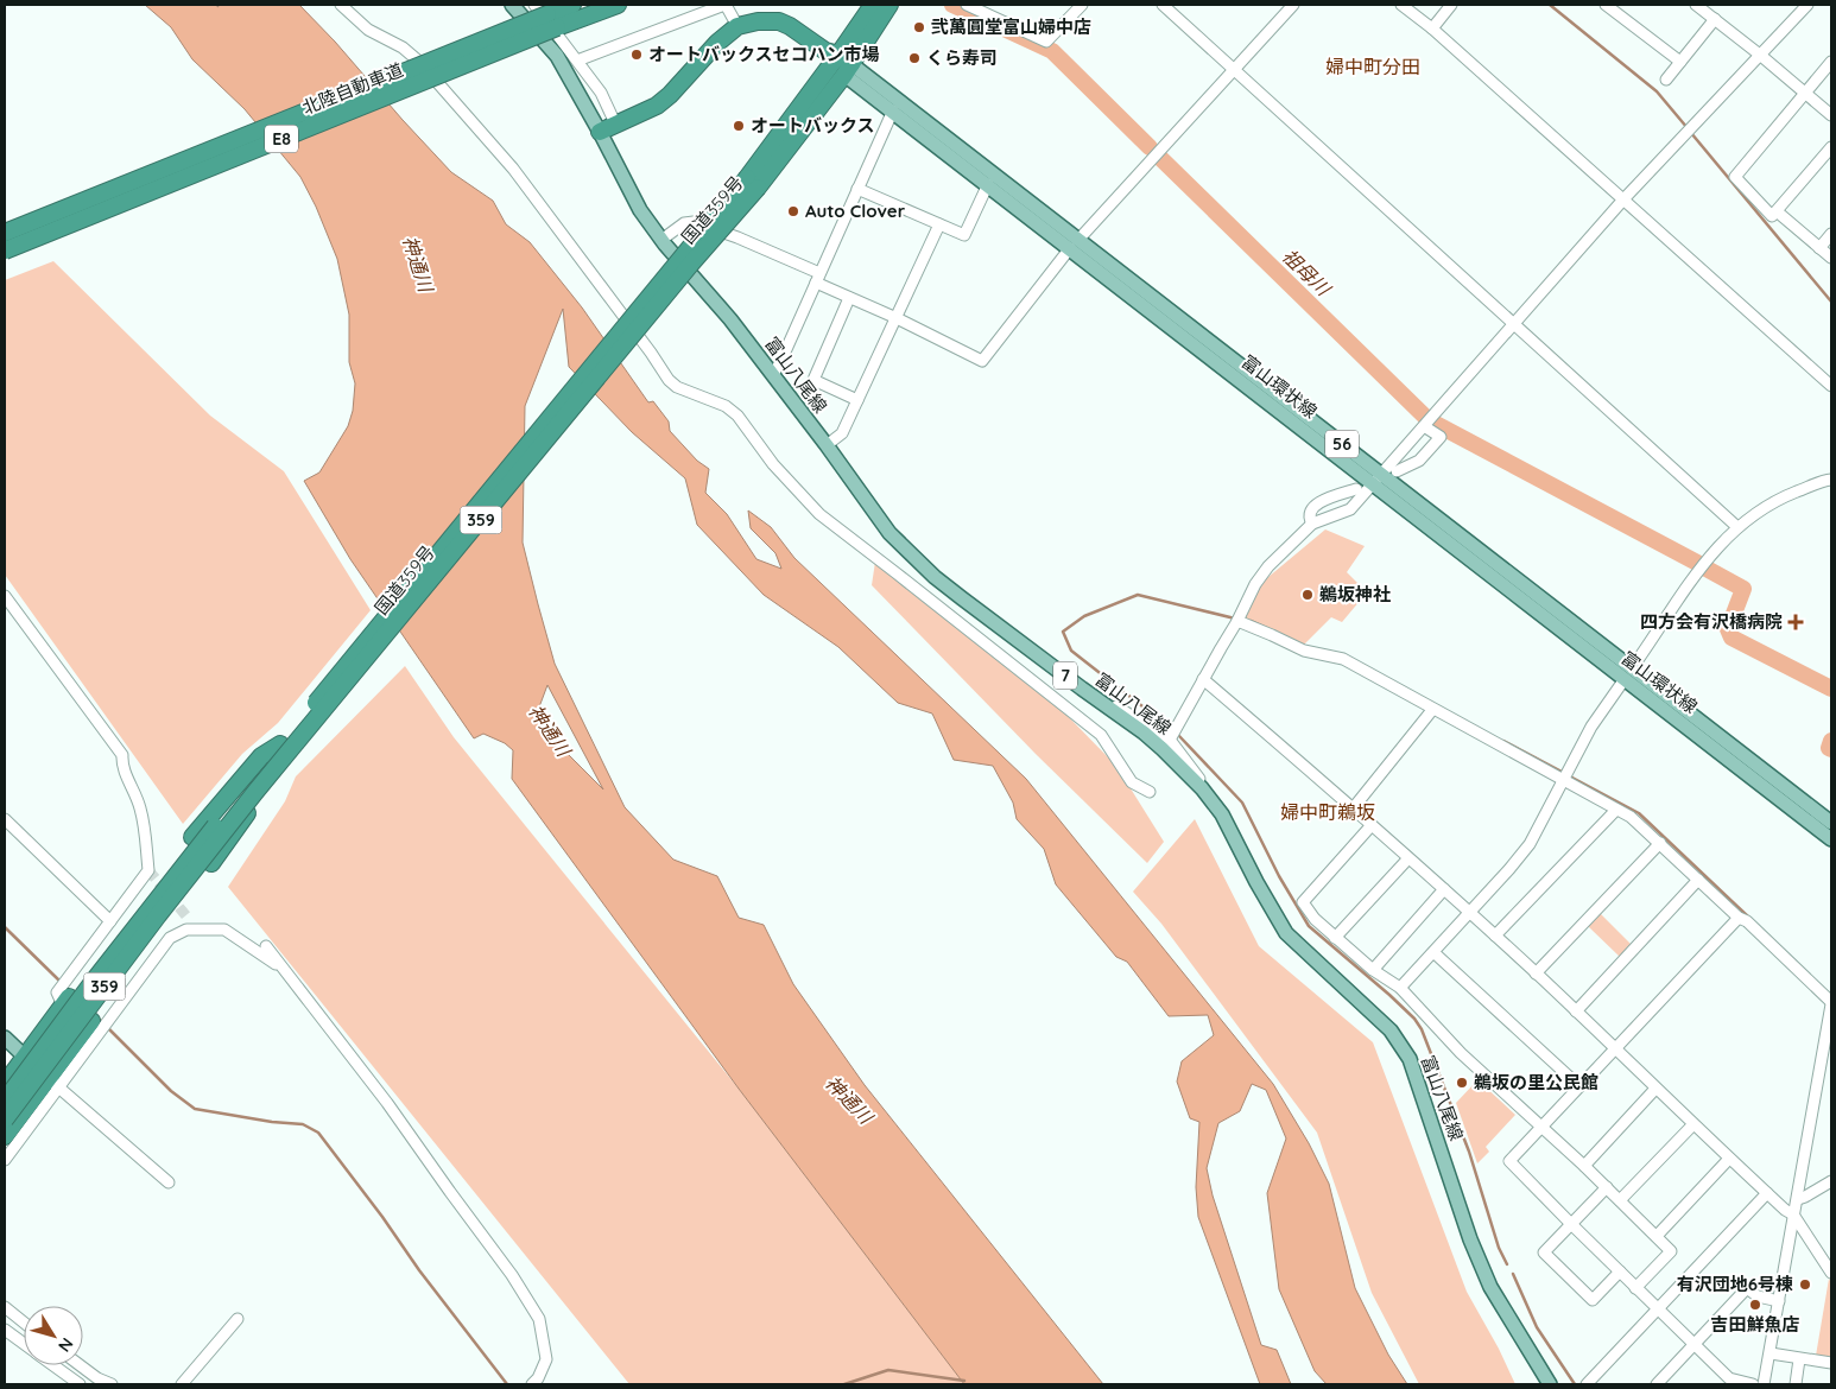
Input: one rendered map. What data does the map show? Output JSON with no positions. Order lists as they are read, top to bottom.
{
  "streets": {
    "highway": [
      "北陸自動車道",
      "E8",
      "国道359号",
      "359"
    ],
    "main road": [
      "富山八尾線",
      "富山環状線",
      "56",
      "7"
    ]
  },
  "crossings": [
    ["国道359号", "富山環状線"],
    ["国道359号", "359"],
    ["富山環状線", "359"]
  ],
  "districts": ["婦中町分田", "婦中町鵜坂"],
  "water": ["神通川", "祖母川"],
  "places": {
    "other": [
      "弐萬圓堂富山婦中店",
      "オートバックスセコハン市場",
      "くら寿司",
      "オートバックス",
      "Auto Clover",
      "鵜坂神社",
      "鵜坂の里公民館",
      "有沢団地6号棟",
      "吉田鮮魚店"
    ],
    "health": ["四方会有沢橋病院"]
  },
  "north": "bottom right"
}
